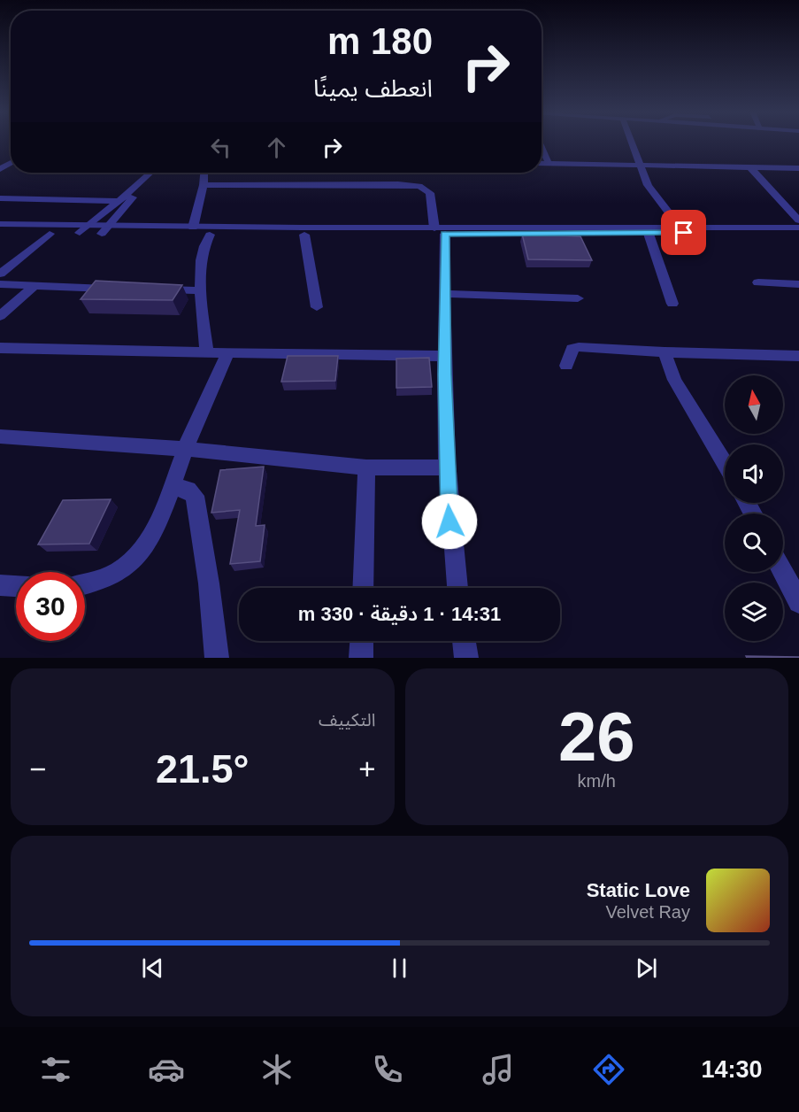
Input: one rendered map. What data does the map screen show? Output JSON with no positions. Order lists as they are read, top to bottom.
{
  "north": "top",
  "page": {
    "turn": ["180 m", "انعطف يمينًا"],
    "limit": "30",
    "trip": "14:31 · 1 دقيقة · 330 m",
    "tile": [
      ["26", "km/h"],
      "التكييف"
    ],
    "heat": ["−", "21.5°", "+"],
    "song": ["Static Love", "Velvet Ray"],
    "tabs": "14:30"
  }
}
